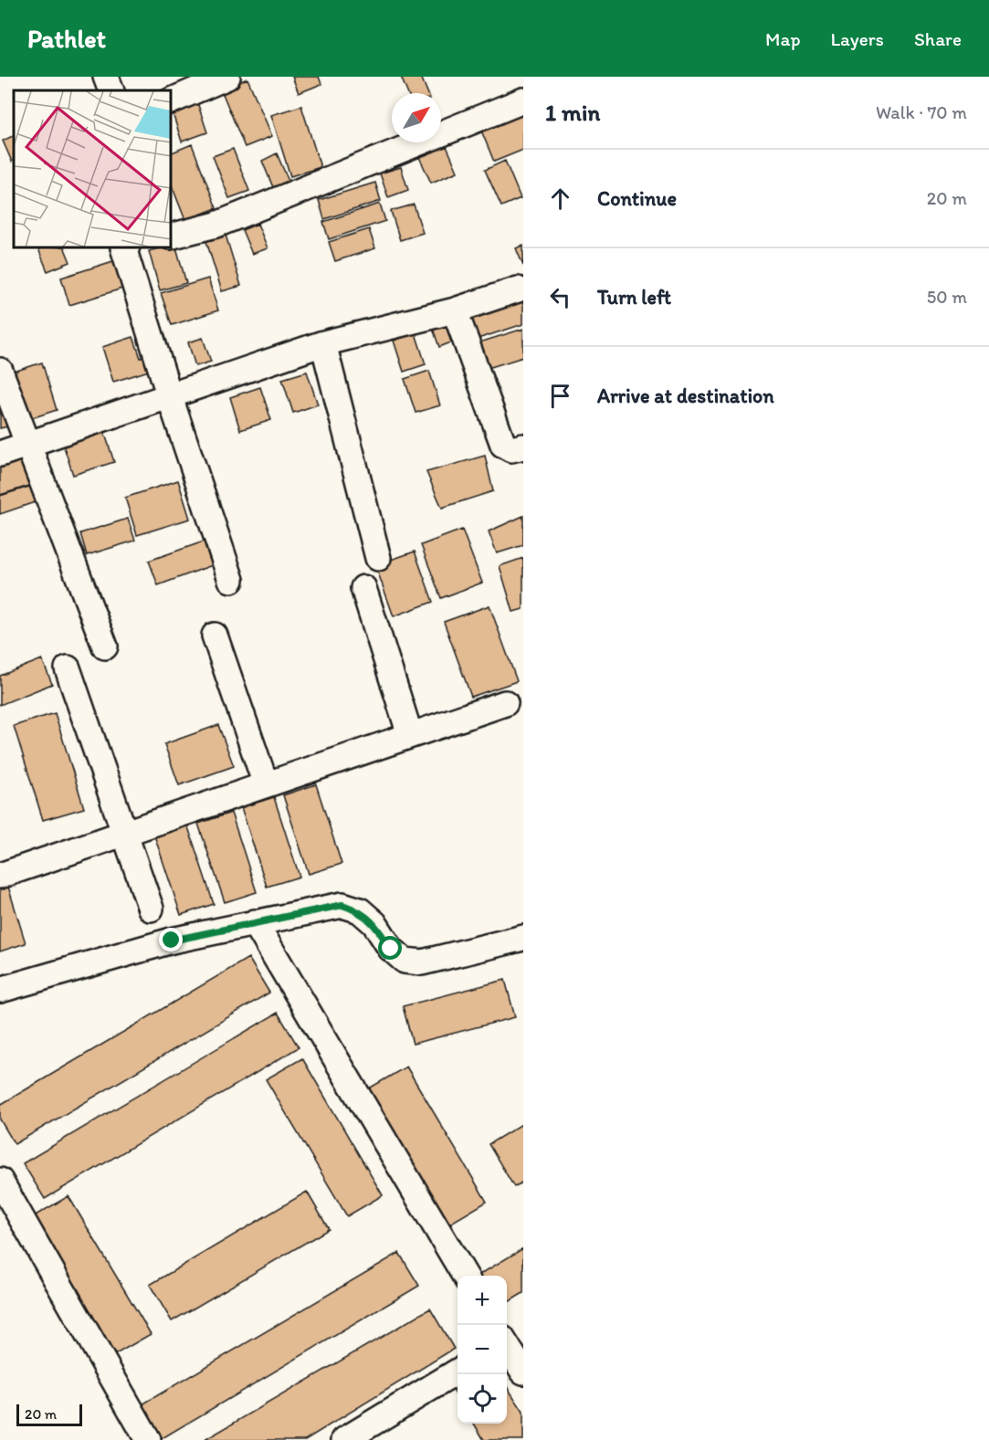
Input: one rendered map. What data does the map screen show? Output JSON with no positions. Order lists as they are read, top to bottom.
{
  "scale_bar": "20 m",
  "north": "top right",
  "page": {
    "header": "Pathlet",
    "nav": ["Map", "Layers", "Share"],
    "heading": ["1 min", "Walk · 70 m"],
    "list": [
      ["Continue", "20 m"],
      ["Turn left", "50 m"],
      "Arrive at destination"
    ],
    "map_buttons": ["+", "−"],
    "scale": "20 m"
  }
}
